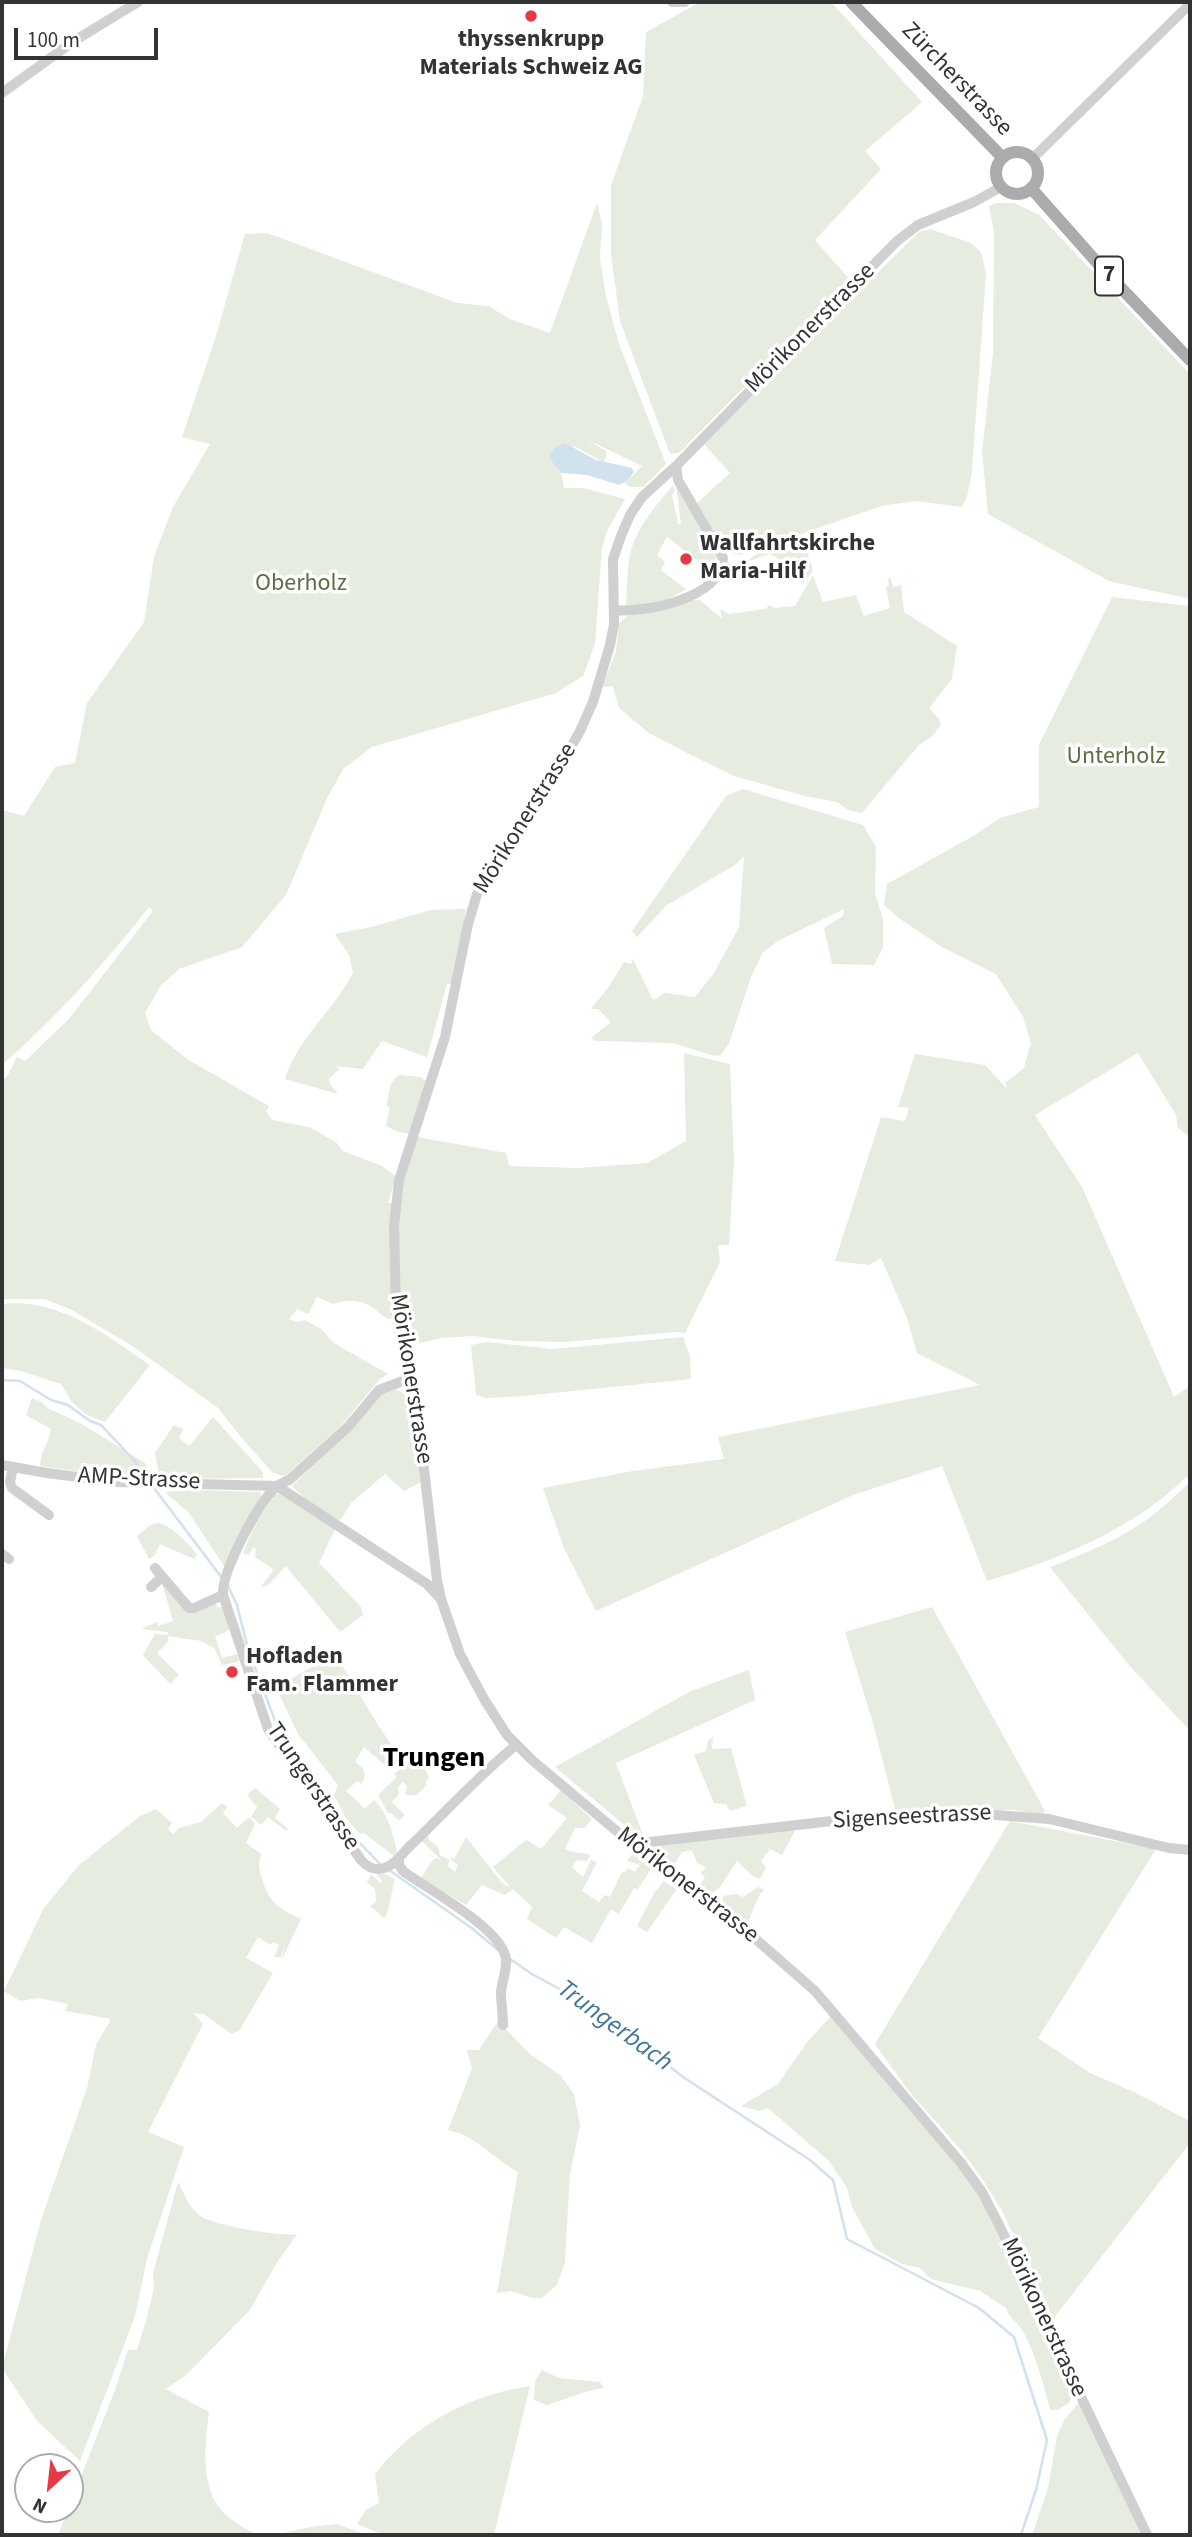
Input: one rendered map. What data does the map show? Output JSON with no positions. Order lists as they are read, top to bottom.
{
  "streets": {
    "main road": ["Zürcherstrasse", "7"],
    "street": [
      "Mörikonerstrasse",
      "AMP-Strasse",
      "Trungerstrasse",
      "Sigenseestrasse"
    ]
  },
  "crossings": [
    ["Zürcherstrasse", "7"],
    ["Zürcherstrasse", "Mörikonerstrasse"],
    ["7", "Mörikonerstrasse"],
    ["Mörikonerstrasse", "AMP-Strasse"],
    ["Mörikonerstrasse", "Trungerstrasse"],
    ["Mörikonerstrasse", "Sigenseestrasse"]
  ],
  "districts": ["Trungen"],
  "water": ["Trungerbach"],
  "parks": ["Oberholz", "Unterholz"],
  "places": ["thyssenkrupp Materials Schweiz AG", "Wallfahrtskirche Maria-Hilf", "Hofladen Fam. Flammer"],
  "scale_bar": "100 m",
  "north": "bottom left"
}
